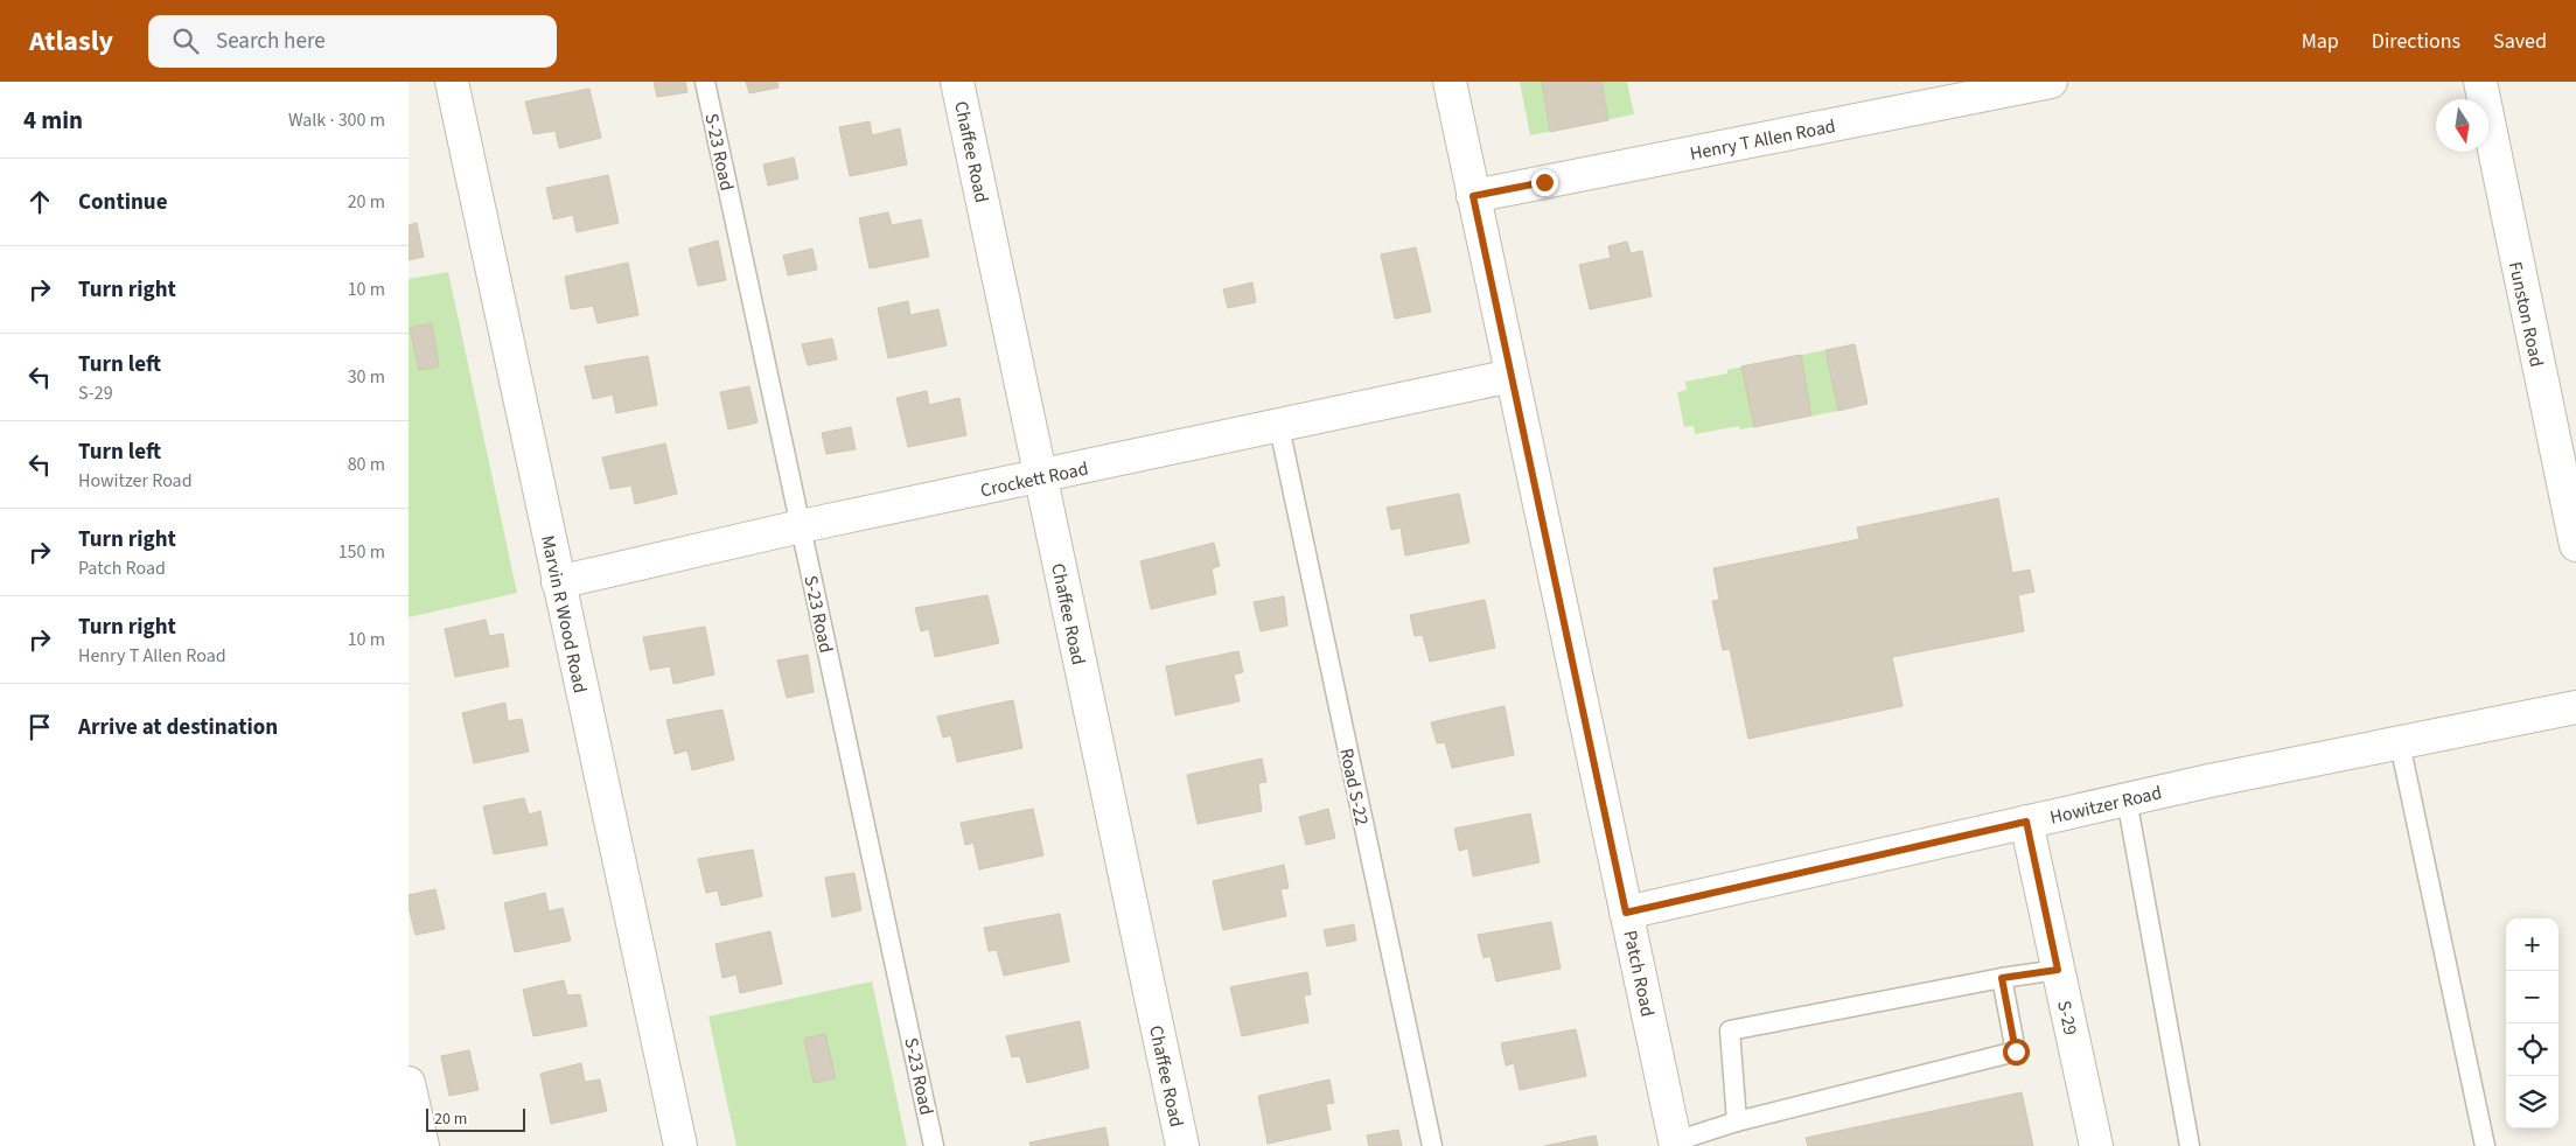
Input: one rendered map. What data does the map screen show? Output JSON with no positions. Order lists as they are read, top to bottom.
{
  "streets": {
    "street": [
      "Henry T Allen Road",
      "Chaffee Road",
      "Funston Road",
      "Crockett Road",
      "Marvin R Wood Road",
      "Howitzer Road",
      "Patch Road",
      "S-29"
    ],
    "lane": ["S-23 Road", "Road S-22"]
  },
  "crossings": [
    ["Henry T Allen Road", "Patch Road"],
    ["S-23 Road", "Crockett Road"],
    ["Chaffee Road", "Crockett Road"],
    ["Crockett Road", "Marvin R Wood Road"],
    ["Crockett Road", "Road S-22"],
    ["Crockett Road", "Patch Road"],
    ["Howitzer Road", "Patch Road"],
    ["Howitzer Road", "S-29"]
  ],
  "scale_bar": "20 m",
  "north": "bottom",
  "page": {
    "header": "Atlasly",
    "search": "Search here",
    "nav": ["Map", "Directions", "Saved"],
    "heading": ["4 min", "Walk · 300 m"],
    "list": [
      ["Continue", "20 m"],
      ["Turn right", "10 m"],
      ["Turn left", "S-29", "30 m"],
      ["Turn left", "Howitzer Road", "80 m"],
      ["Turn right", "Patch Road", "150 m"],
      ["Turn right", "Henry T Allen Road", "10 m"],
      "Arrive at destination"
    ],
    "map_buttons": ["+", "−"],
    "scale": "20 m"
  }
}
